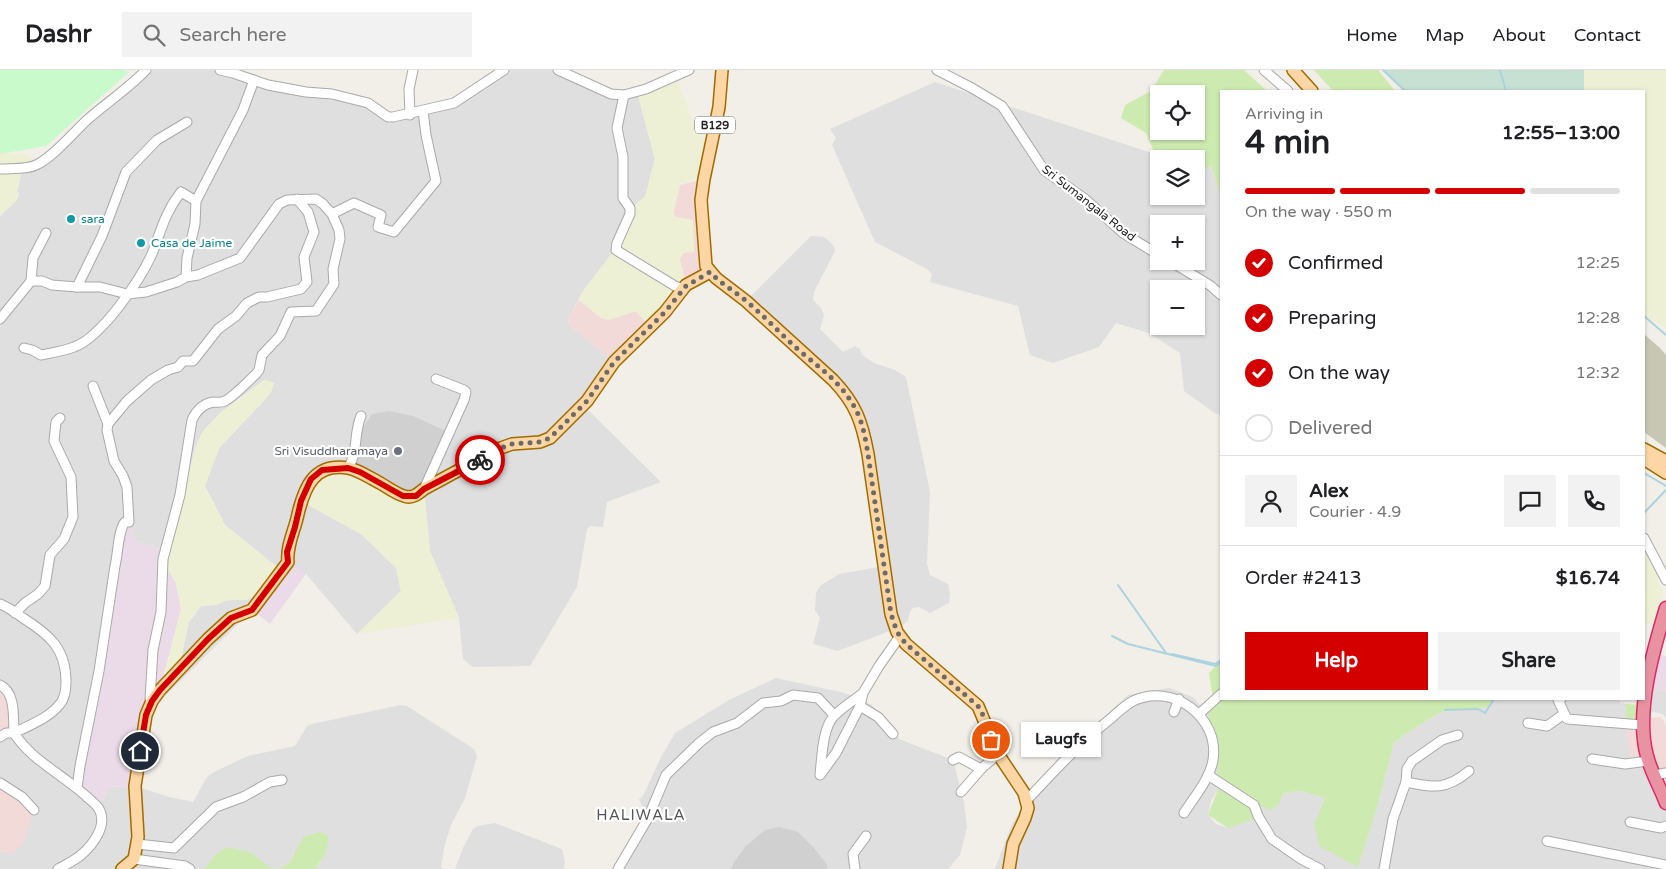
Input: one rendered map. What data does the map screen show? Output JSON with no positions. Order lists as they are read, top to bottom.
{
  "streets": {
    "main road": ["B129"],
    "street": ["Sri Sumangala Road"]
  },
  "districts": ["HALIWALA"],
  "places": [
    "sara",
    "Casa de Jaime",
    "Sri Visuddharamaya",
    "Laugfs"
  ],
  "page": {
    "header": "Dashr",
    "search": "Search here",
    "nav": [
      "Home",
      "Map",
      "About",
      "Contact"
    ],
    "map_buttons": ["+", "−"],
    "heading": ["4 min", "Arriving in", "12:55–13:00"],
    "panel": [
      "Alex",
      "Courier · 4.9",
      "Order #2413",
      "$16.74"
    ],
    "bar": "On the way · 550 m",
    "list": [
      ["Confirmed", "12:25"],
      ["Preparing", "12:28"],
      ["On the way", "12:32"],
      "Delivered"
    ],
    "buttons": ["Help", "Share"],
    "bubble": "Laugfs"
  }
}
